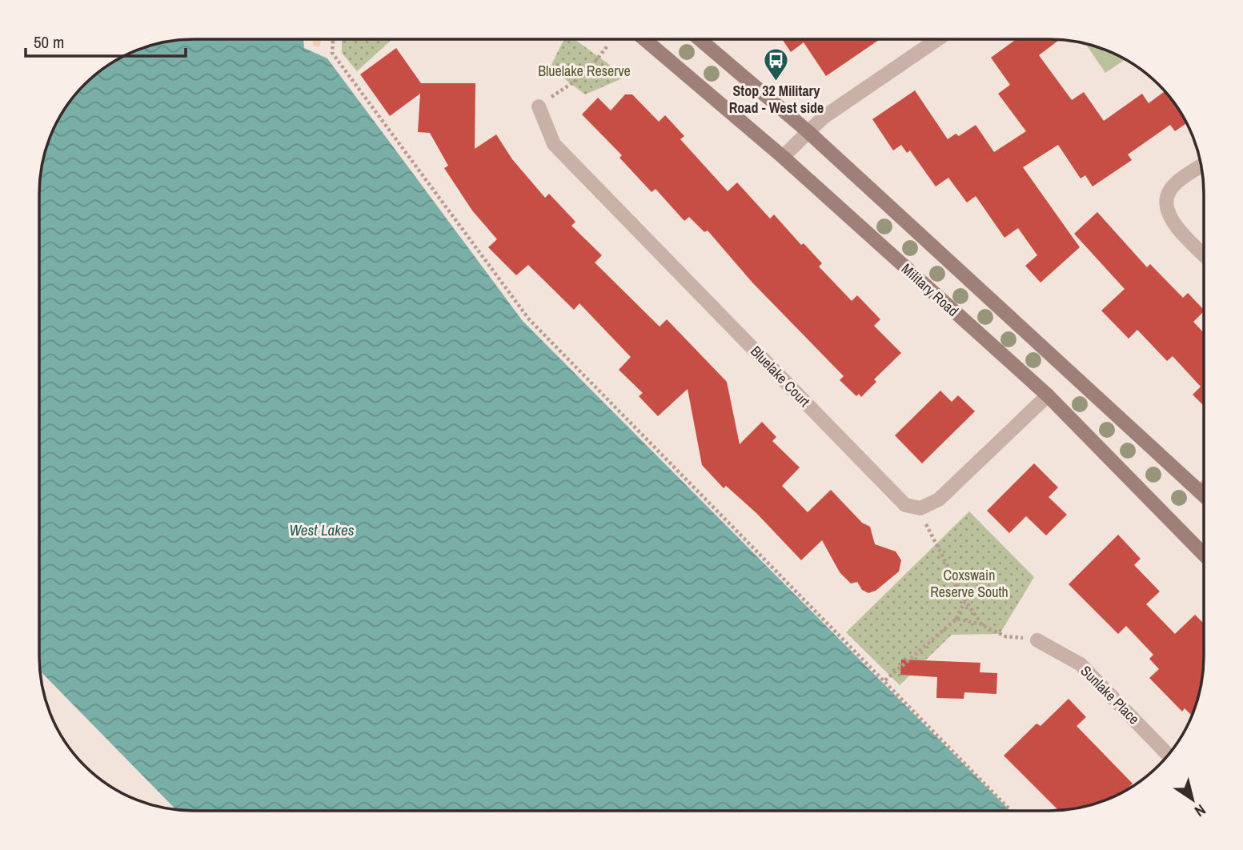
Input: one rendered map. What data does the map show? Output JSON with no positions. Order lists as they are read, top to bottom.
{
  "streets": {
    "main road": ["Military Road"],
    "street": ["Bluelake Court", "Sunlake Place"]
  },
  "water": ["West Lakes"],
  "parks": ["Bluelake Reserve", "Coxswain Reserve South"],
  "places": {
    "bus stop": ["Stop 32 Military Road - West side"]
  },
  "scale_bar": "50 m",
  "north": "bottom right"
}
